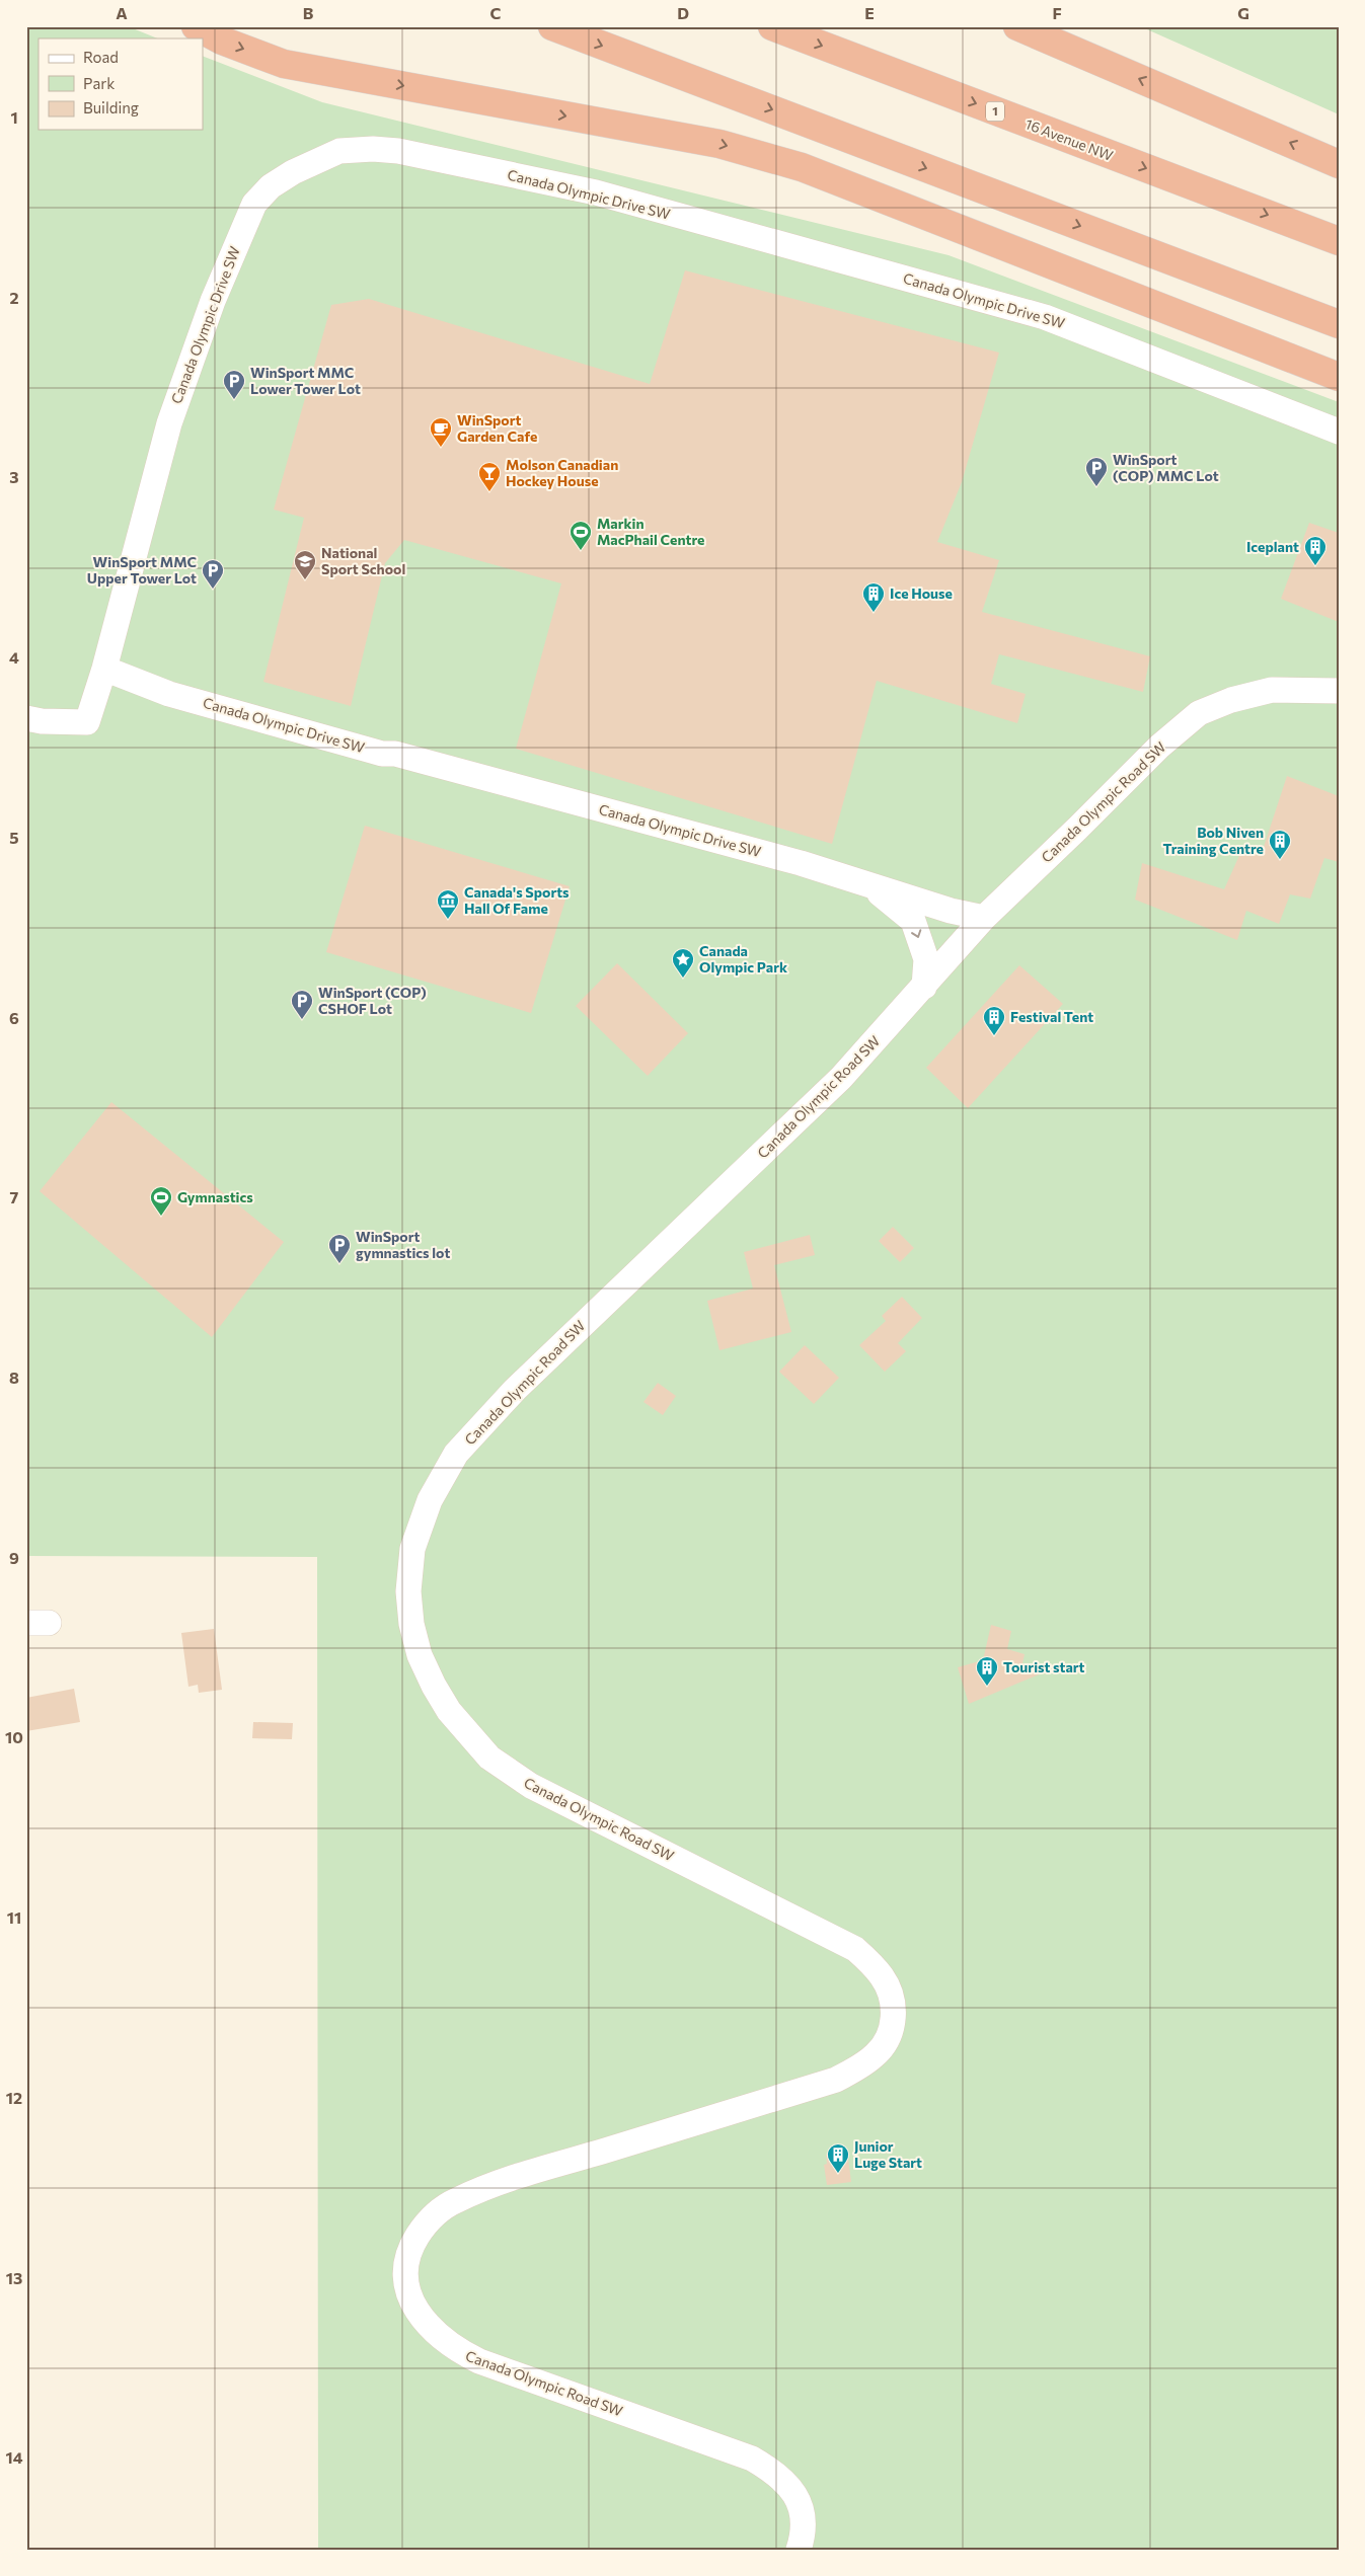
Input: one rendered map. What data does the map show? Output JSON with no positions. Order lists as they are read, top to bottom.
{
  "streets": {
    "highway": ["1", "16 Avenue NW"],
    "street": ["Canada Olympic Drive SW", "Canada Olympic Road SW"]
  },
  "crossings": [
    ["Canada Olympic Drive SW", "Canada Olympic Road SW"]
  ],
  "places": {
    "parking": [
      "WinSport MMC Lower Tower Lot",
      "WinSport (COP) MMC Lot",
      "WinSport MMC Upper Tower Lot",
      "WinSport (COP) CSHOF Lot",
      "WinSport gymnastics lot"
    ],
    "cafe": ["WinSport Garden Cafe"],
    "bar": ["Molson Canadian Hockey House"],
    "sports": ["Markin MacPhail Centre", "Gymnastics"],
    "building": [
      "Iceplant",
      "Ice House",
      "Bob Niven Training Centre",
      "Festival Tent",
      "Tourist start",
      "Junior Luge Start"
    ],
    "school or university": ["National Sport School"],
    "museum": ["Canada's Sports Hall Of Fame"],
    "place": ["Canada Olympic Park"]
  },
  "legend": ["Road", "Park", "Building"],
  "grid": {
    "columns": [
      "A",
      "B",
      "C",
      "D",
      "E",
      "F",
      "G"
    ],
    "rows": [
      "1",
      "2",
      "3",
      "4",
      "5",
      "6",
      "7",
      "8",
      "9",
      "10",
      "11",
      "12",
      "13",
      "14"
    ]
  }
}
